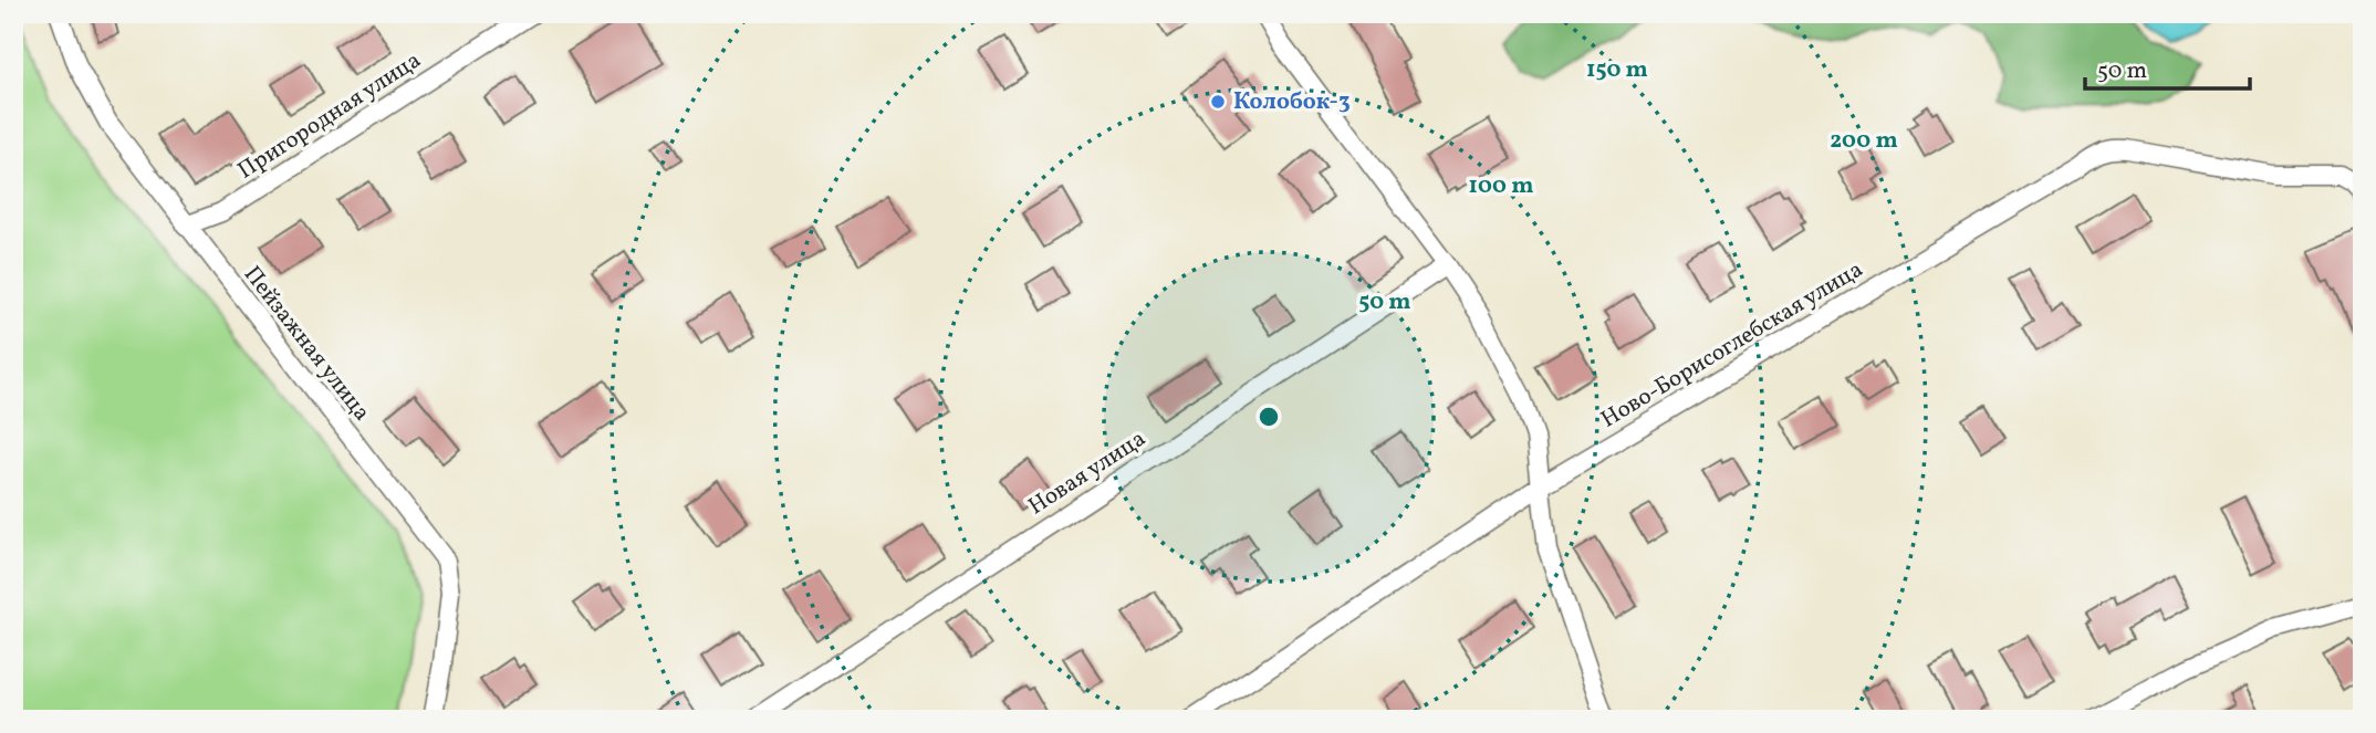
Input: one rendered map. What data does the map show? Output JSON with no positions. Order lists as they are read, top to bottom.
{
  "streets": {
    "street": [
      "Пригородная улица",
      "Пейзажная улица",
      "Ново-Борисоглебская улица",
      "Новая улица"
    ]
  },
  "crossings": [
    ["Пригородная улица", "Пейзажная улица"]
  ],
  "places": ["Колобок-3"],
  "scale_bar": "50 m",
  "rings": [
    "150 m",
    "200 m",
    "100 m",
    "50 m"
  ]
}
